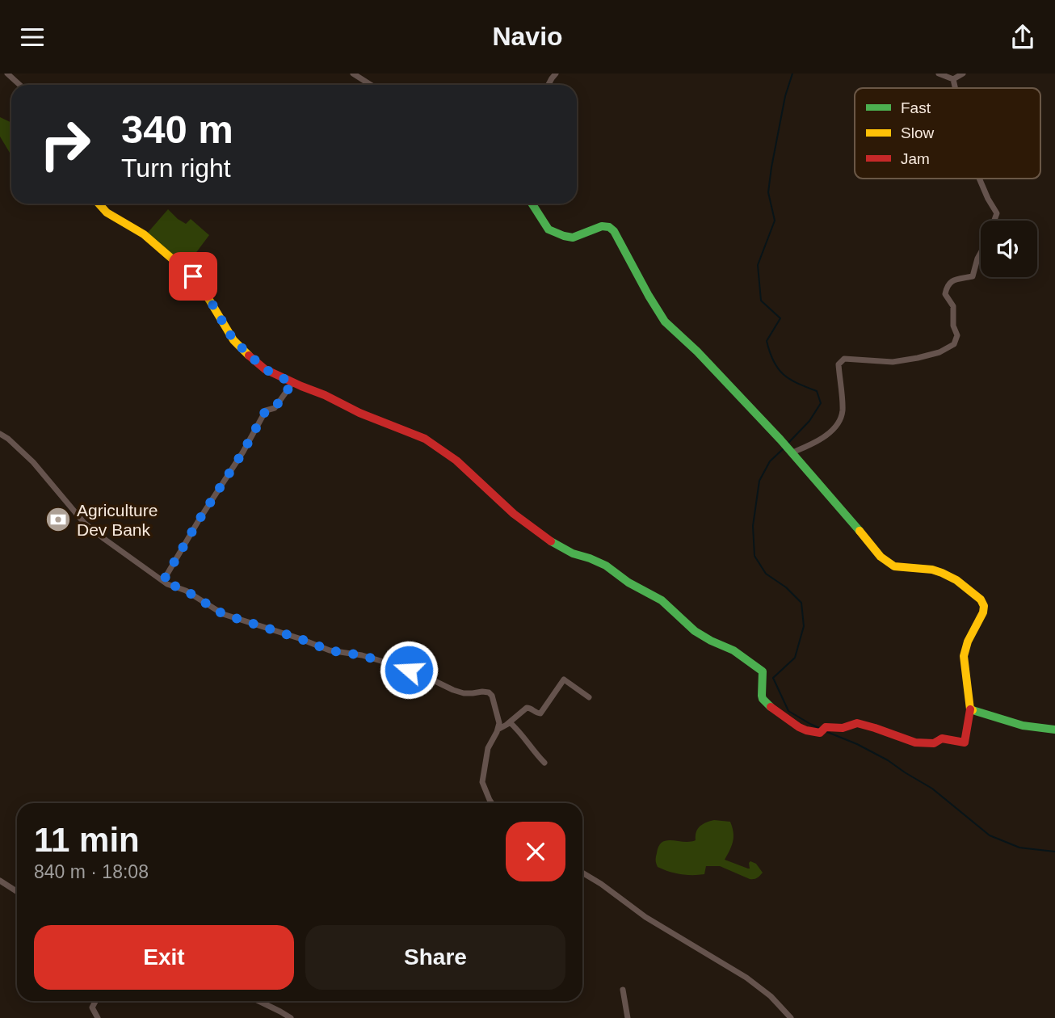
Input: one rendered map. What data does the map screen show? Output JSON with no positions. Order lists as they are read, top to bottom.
{
  "places": {
    "bank": ["Agriculture Dev Bank"]
  },
  "legend": ["Fast", "Slow", "Jam"],
  "page": {
    "header": "Navio",
    "turn": ["340 m", "Turn right"],
    "heading": ["11 min", "840 m · 18:08"],
    "buttons": ["Exit", "Share"]
  }
}
